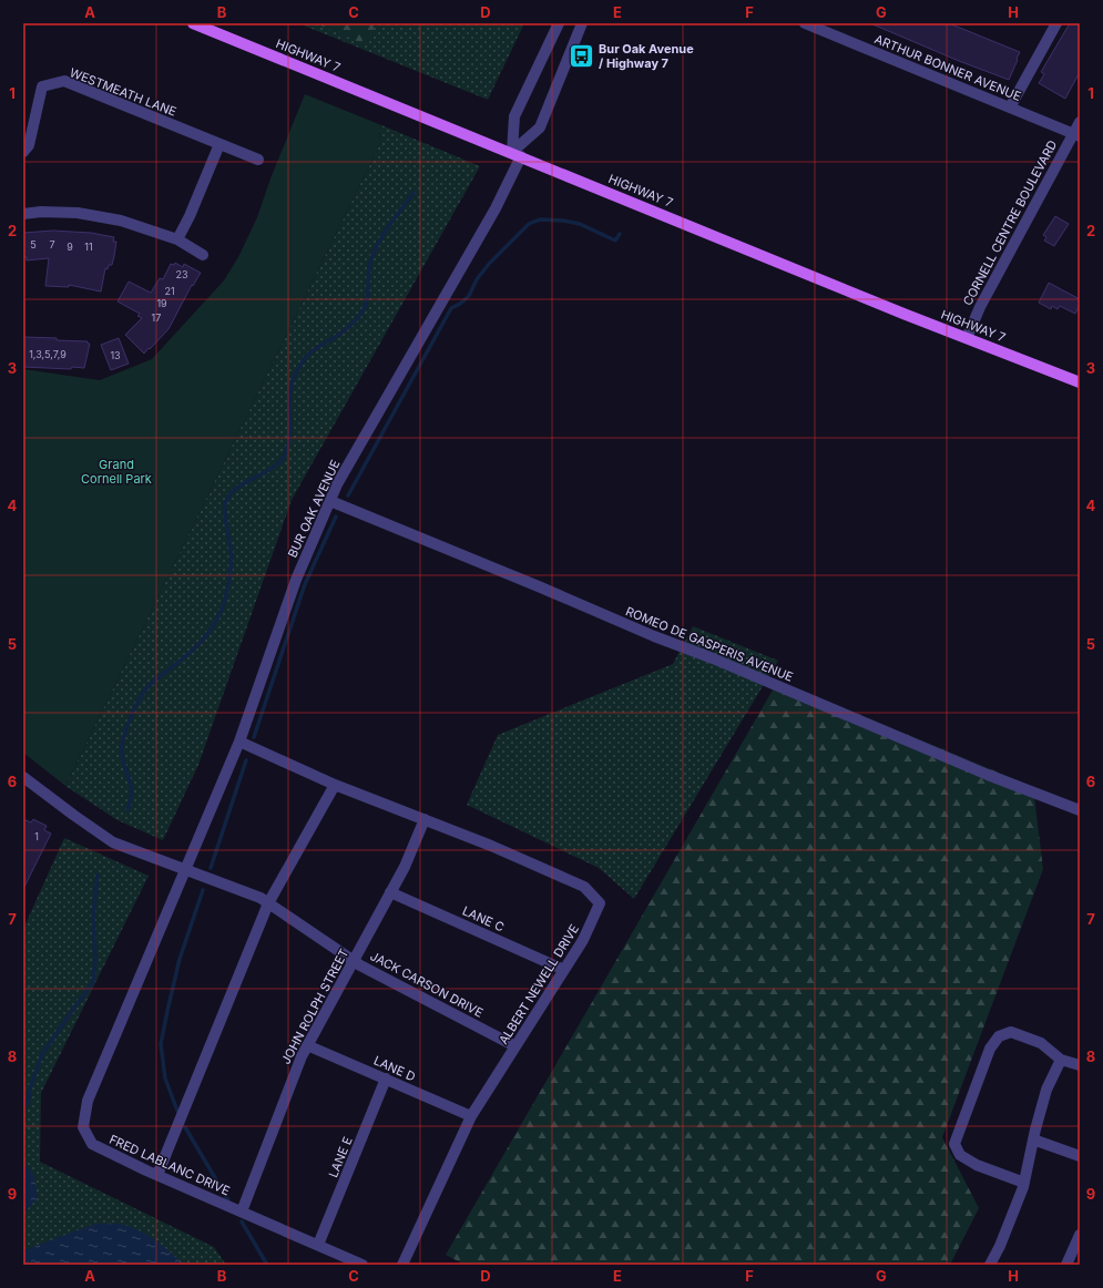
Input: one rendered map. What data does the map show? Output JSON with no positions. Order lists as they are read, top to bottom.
{
  "streets": {
    "main road": ["HIGHWAY 7"],
    "street": [
      "ARTHUR BONNER AVENUE",
      "WESTMEATH LANE",
      "CORNELL CENTRE BOULEVARD",
      "BUR OAK AVENUE",
      "ROMEO DE GASPERIS AVENUE",
      "LANE C",
      "JACK CARSON DRIVE",
      "ALBERT NEWELL DRIVE",
      "JOHN ROLPH STREET",
      "LANE D",
      "LANE E",
      "FRED LABLANC DRIVE"
    ]
  },
  "crossings": [
    ["HIGHWAY 7", "CORNELL CENTRE BOULEVARD"],
    ["HIGHWAY 7", "BUR OAK AVENUE"],
    ["ARTHUR BONNER AVENUE", "CORNELL CENTRE BOULEVARD"],
    ["BUR OAK AVENUE", "ROMEO DE GASPERIS AVENUE"],
    ["BUR OAK AVENUE", "JACK CARSON DRIVE"],
    ["BUR OAK AVENUE", "ALBERT NEWELL DRIVE"],
    ["BUR OAK AVENUE", "FRED LABLANC DRIVE"],
    ["LANE C", "ALBERT NEWELL DRIVE"],
    ["LANE C", "JOHN ROLPH STREET"],
    ["JACK CARSON DRIVE", "ALBERT NEWELL DRIVE"],
    ["JACK CARSON DRIVE", "JOHN ROLPH STREET"],
    ["JACK CARSON DRIVE", "FRED LABLANC DRIVE"],
    ["ALBERT NEWELL DRIVE", "JOHN ROLPH STREET"],
    ["ALBERT NEWELL DRIVE", "LANE D"],
    ["JOHN ROLPH STREET", "LANE D"],
    ["JOHN ROLPH STREET", "FRED LABLANC DRIVE"],
    ["LANE D", "LANE E"],
    ["LANE E", "FRED LABLANC DRIVE"]
  ],
  "parks": ["Grand Cornell Park"],
  "places": {
    "bus stop": ["Bur Oak Avenue / Highway 7"]
  },
  "house_numbers": [
    "5",
    "7",
    "9",
    "11",
    "23",
    "21",
    "19",
    "17",
    "1,3,5,7,9",
    "13",
    "1"
  ],
  "grid": {
    "columns": [
      "A",
      "B",
      "C",
      "D",
      "E",
      "F",
      "G",
      "H"
    ],
    "rows": [
      "1",
      "2",
      "3",
      "4",
      "5",
      "6",
      "7",
      "8",
      "9"
    ]
  }
}
